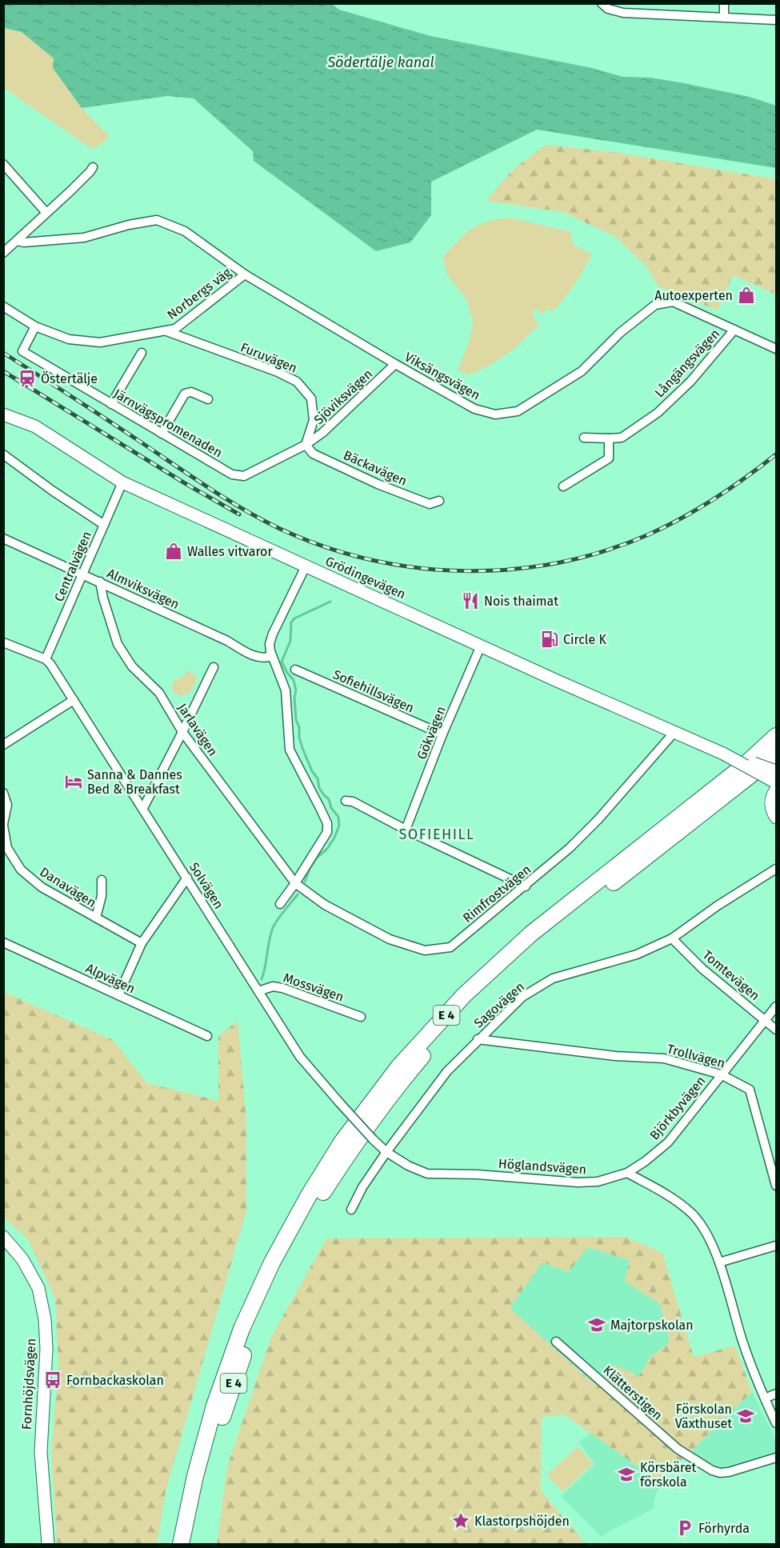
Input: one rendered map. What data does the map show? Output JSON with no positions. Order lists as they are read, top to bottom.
{
  "streets": {
    "highway": ["E 4"],
    "street": [
      "Norbergs väg",
      "Furuvägen",
      "Långängsvägen",
      "Viksängsvägen",
      "Sjöviksvägen",
      "Järnvägspromenaden",
      "Bäckavägen",
      "Centralvägen",
      "Grödingevägen",
      "Almviksvägen",
      "Sofiehillsvägen",
      "Jarlavägen",
      "Gökvägen",
      "Solvägen",
      "Danavägen",
      "Rimfrostvägen",
      "Tomtevägen",
      "Alpvägen",
      "Mossvägen",
      "Sagovägen",
      "Trollvägen",
      "Björkbyvägen",
      "Höglandsvägen",
      "Fornhöjdsvägen",
      "Klätterstigen"
    ]
  },
  "crossings": [
    ["Norbergs väg", "Furuvägen"],
    ["Norbergs väg", "Viksängsvägen"],
    ["Norbergs väg", "Järnvägspromenaden"],
    ["Furuvägen", "Sjöviksvägen"],
    ["Furuvägen", "Järnvägspromenaden"],
    ["Furuvägen", "Bäckavägen"],
    ["Långängsvägen", "Viksängsvägen"],
    ["Viksängsvägen", "Sjöviksvägen"],
    ["Sjöviksvägen", "Järnvägspromenaden"],
    ["Sjöviksvägen", "Bäckavägen"],
    ["Järnvägspromenaden", "Bäckavägen"],
    ["Centralvägen", "Grödingevägen"],
    ["Centralvägen", "Almviksvägen"],
    ["Centralvägen", "Solvägen"],
    ["Grödingevägen", "Gökvägen"],
    ["Grödingevägen", "Rimfrostvägen"],
    ["Almviksvägen", "Jarlavägen"],
    ["Sofiehillsvägen", "Gökvägen"],
    ["Jarlavägen", "Rimfrostvägen"],
    ["Solvägen", "Mossvägen"],
    ["Solvägen", "Sagovägen"],
    ["Solvägen", "Höglandsvägen"],
    ["Tomtevägen", "Sagovägen"],
    ["Tomtevägen", "Björkbyvägen"],
    ["Sagovägen", "Trollvägen"],
    ["Sagovägen", "Höglandsvägen"],
    ["Trollvägen", "Björkbyvägen"],
    ["Björkbyvägen", "Höglandsvägen"]
  ],
  "districts": ["SOFIEHILL"],
  "water": ["Södertälje kanal"],
  "places": {
    "shop": ["Autoexperten", "Walles vitvaror"],
    "station": ["Östertälje"],
    "restaurant": ["Nois thaimat"],
    "fuel station": ["Circle K"],
    "hotel": ["Sanna & Dannes Bed & Breakfast"],
    "school or university": ["Majtorpskolan", "Förskolan Växthuset", "Körsbäret förskola"],
    "bus stop": ["Fornbackaskolan"],
    "place": ["Klastorpshöjden"],
    "parking": ["Förhyrda"]
  }
}
